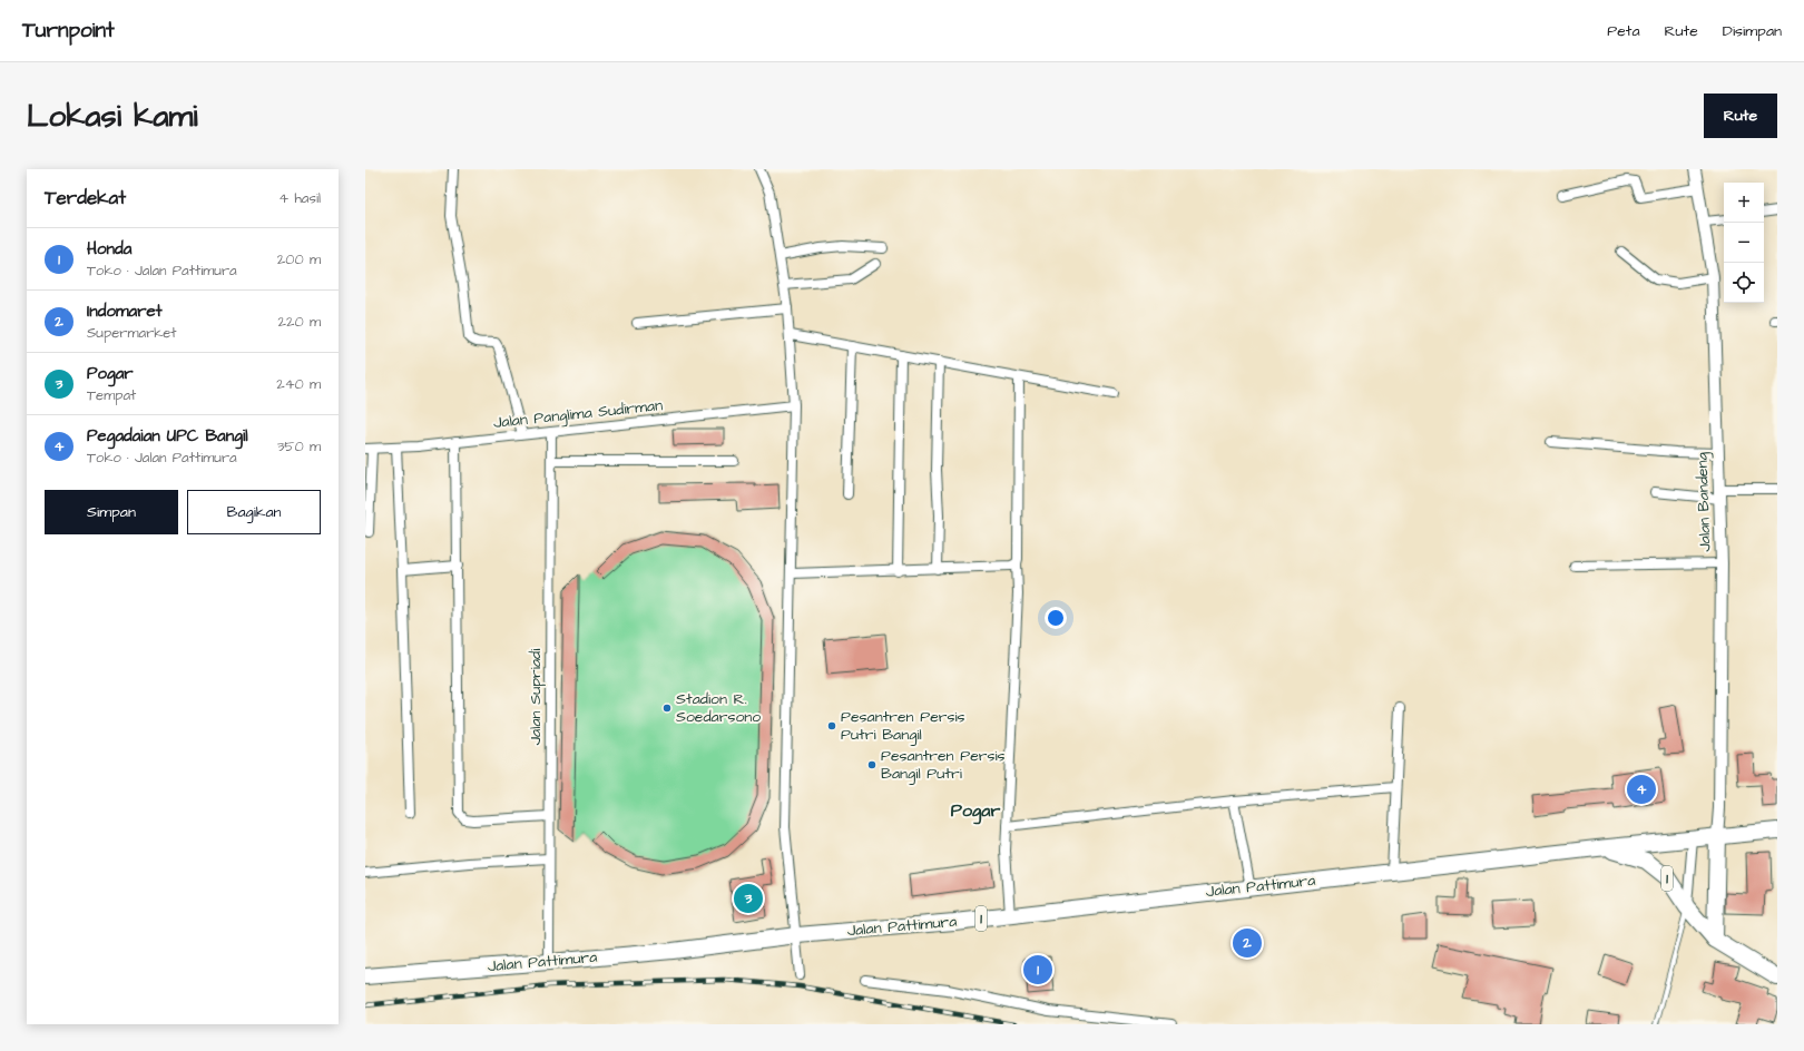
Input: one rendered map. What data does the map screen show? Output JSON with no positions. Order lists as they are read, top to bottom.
{
  "streets": {
    "highway": ["1", "Jalan Pattimura"],
    "street": ["Jalan Panglima Sudirman", "Jalan Bandeng", "Jalan Supriadi"]
  },
  "crossings": [
    ["Jalan Panglima Sudirman", "Jalan Supriadi"],
    ["Jalan Bandeng", "1"],
    ["Jalan Supriadi", "Jalan Pattimura"],
    ["1", "Jalan Pattimura"]
  ],
  "districts": ["Pogar"],
  "places": ["Stadion R. Soedarsono", "Pesantren Persis Putri Bangil", "Pesantren Persis Bangil Putri"],
  "page": {
    "header": "Turnpoint",
    "nav": ["Peta", "Rute", "Disimpan"],
    "buttons": [
      "Rute",
      ["Simpan", "Bagikan"]
    ],
    "title": "Lokasi kami",
    "heading": ["Terdekat", "4 hasil"],
    "map_buttons": ["+", "−"],
    "list": [
      {
        "mark": "1",
        "name": "Honda",
        "note": "Toko · Jalan Pattimura",
        "value": "200 m"
      },
      {
        "mark": "2",
        "name": "Indomaret",
        "note": "Supermarket",
        "value": "220 m"
      },
      {
        "mark": "3",
        "name": "Pogar",
        "note": "Tempat",
        "value": "240 m"
      },
      {
        "mark": "4",
        "name": "Pegadaian UPC Bangil",
        "note": "Toko · Jalan Pattimura",
        "value": "350 m"
      }
    ],
    "pins": [
      "4",
      "3",
      "2",
      "1"
    ]
  }
}
